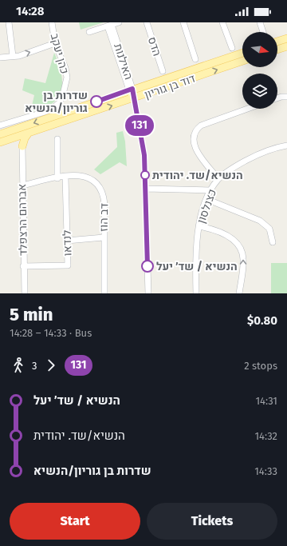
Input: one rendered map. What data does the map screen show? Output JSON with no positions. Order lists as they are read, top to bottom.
{
  "streets": {
    "main road": ["דוד בן גוריון"],
    "street": [
      "הדס",
      "כהן יעקב",
      "האילנות",
      "כצנלסון",
      "דב הוז",
      "אברהם הרצפלד",
      "לנדאו"
    ]
  },
  "crossings": [
    ["האילנות", "דוד בן גוריון"],
    ["דב הוז", "אברהם הרצפלד"],
    ["דב הוז", "לנדאו"],
    ["אברהם הרצפלד", "לנדאו"]
  ],
  "places": ["שדרות בן גוריון/הנשיא", "הנשיא/שד. יהודית", "הנשיא / שד׳ יעל"],
  "lines": ["bus line 131"],
  "north": "right",
  "page": {
    "status": "14:28",
    "on_map": "131",
    "heading": ["5 min", "14:28 – 14:33 · Bus", "$0.80"],
    "legs": ["3", "131", "2 stops"],
    "list": [
      {
        "name": "הנשיא / שד׳ יעל",
        "value": "14:31"
      },
      {
        "name": "הנשיא/שד. יהודית",
        "value": "14:32"
      },
      {
        "name": "שדרות בן גוריון/הנשיא",
        "value": "14:33"
      }
    ],
    "buttons": ["Start", "Tickets"]
  }
}
